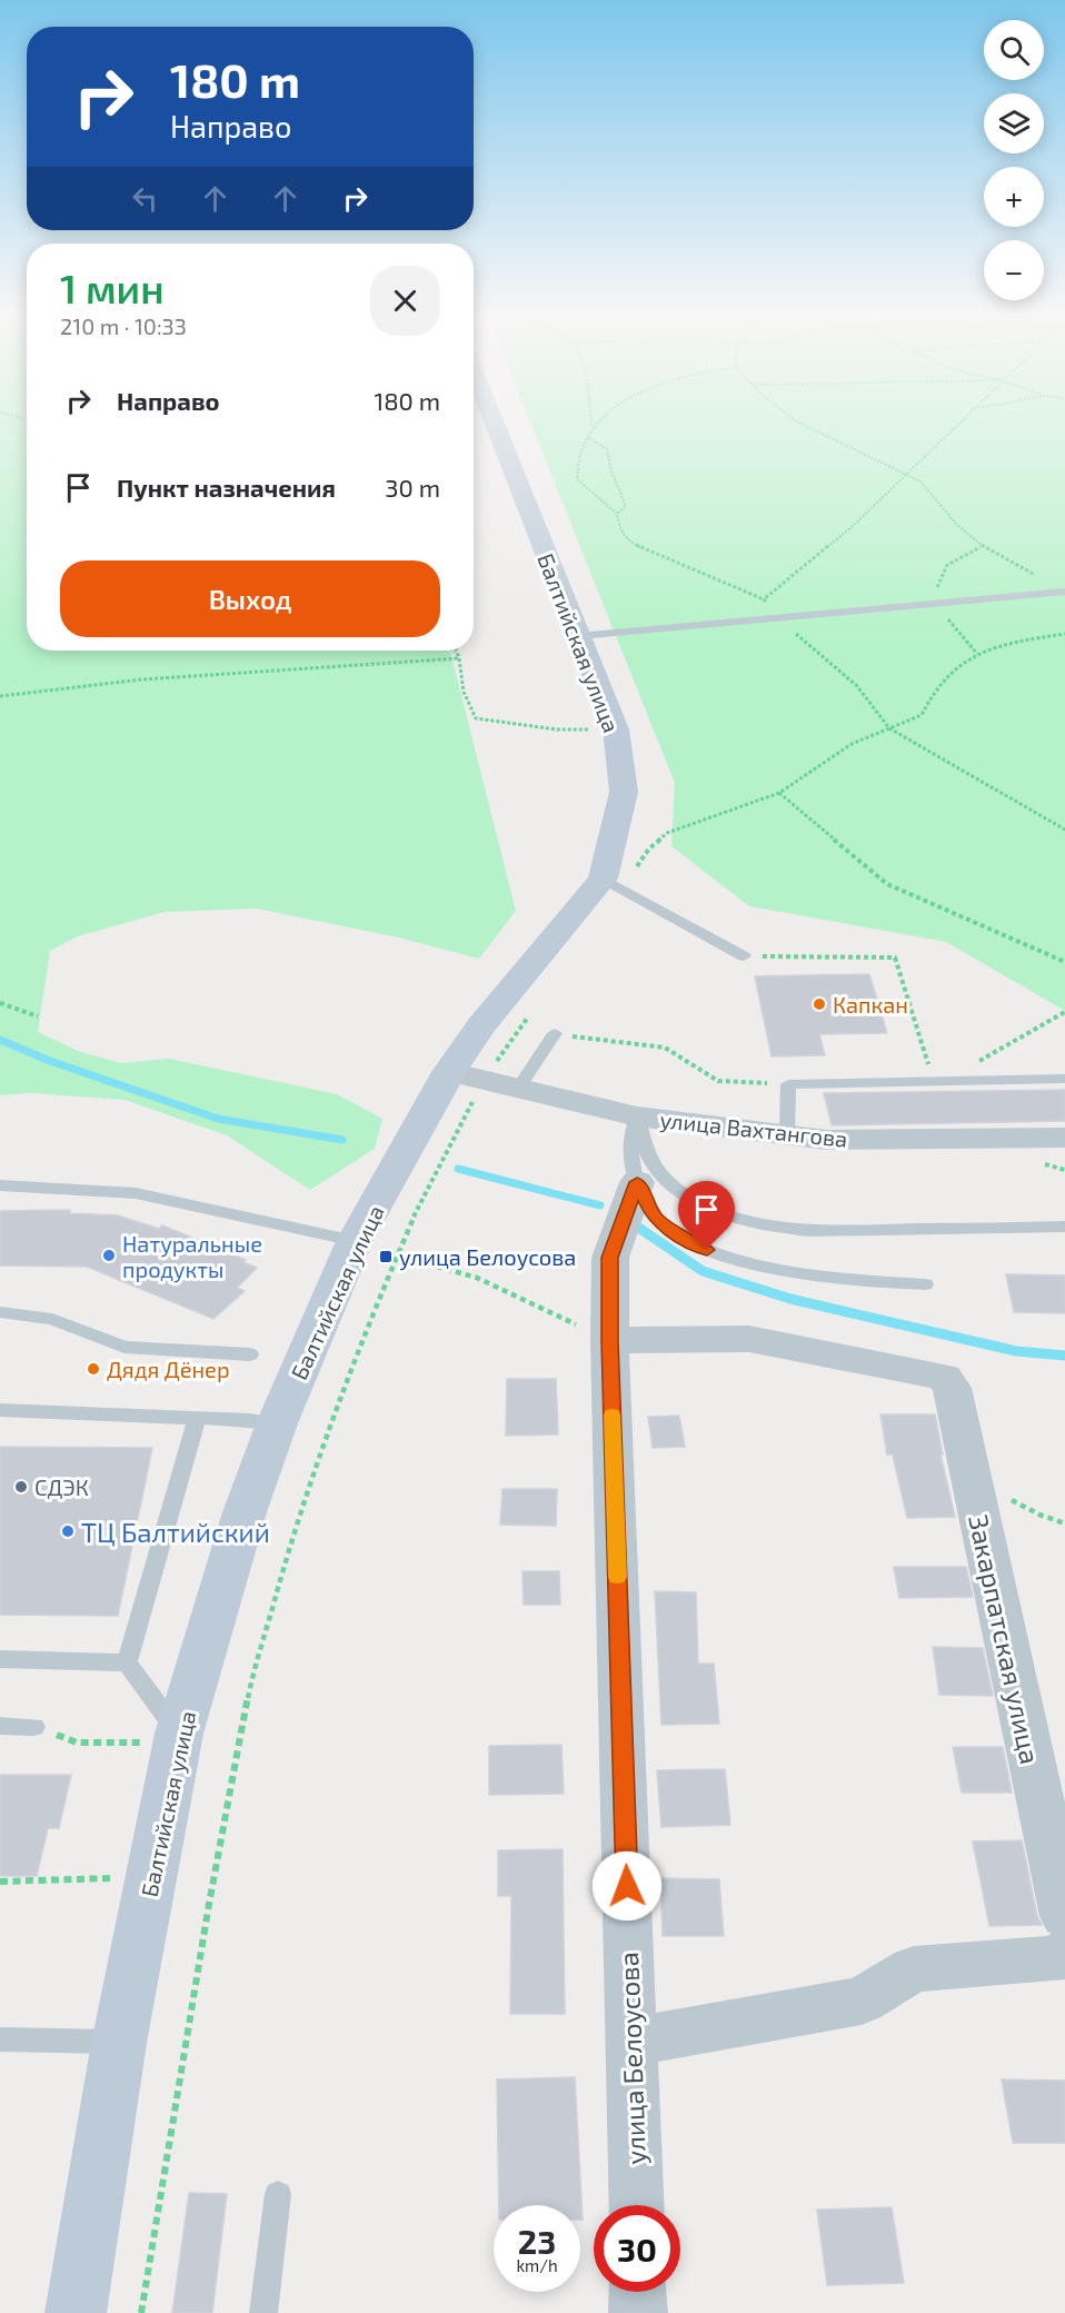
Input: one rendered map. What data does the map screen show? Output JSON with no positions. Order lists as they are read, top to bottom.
{
  "streets": {
    "main road": ["Балтийская улица"],
    "street": ["улица Вахтангова", "Закарпатская улица", "улица Белоусова"]
  },
  "crossings": [
    ["Балтийская улица", "улица Вахтангова"],
    ["Закарпатская улица", "улица Белоусова"]
  ],
  "places": {
    "other": [
      "Капкан",
      "Натуральные продукты",
      "Дядя Дёнер",
      "СДЭК",
      "ТЦ Балтийский"
    ],
    "transit": ["улица Белоусова"]
  },
  "page": {
    "map_buttons": ["+", "−"],
    "turn": ["180 m", "Направо"],
    "heading": ["1 мин", "210 m · 10:33"],
    "list": [
      {
        "name": "Направо",
        "value": "180 m"
      },
      {
        "name": "Пункт назначения",
        "value": "30 m"
      }
    ],
    "buttons": "Выход",
    "speed": "23 km/h",
    "limit": "30"
  }
}
